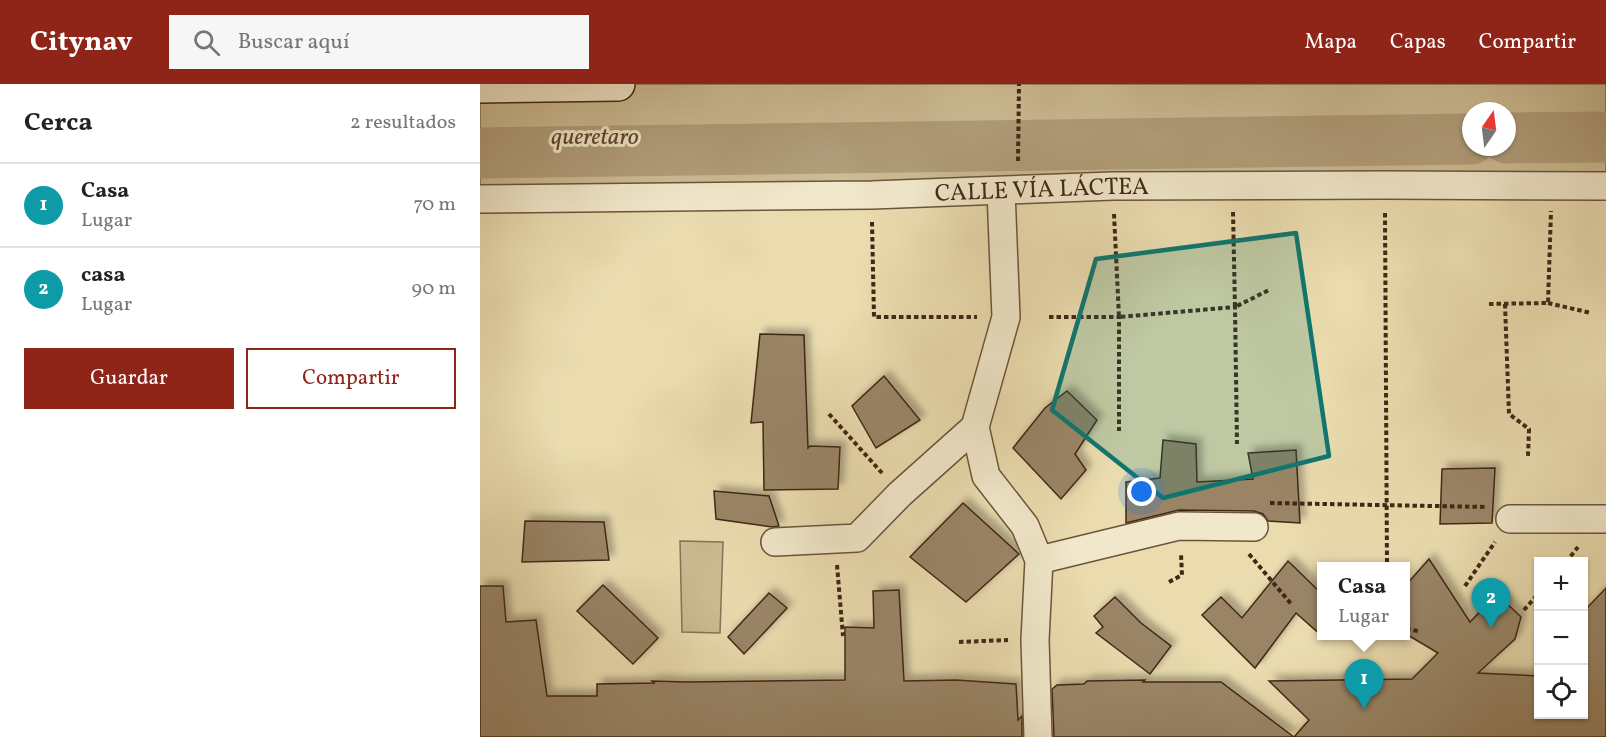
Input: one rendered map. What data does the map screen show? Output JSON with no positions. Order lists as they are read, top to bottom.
{
  "streets": {
    "street": ["CALLE VÍA LÁCTEA"]
  },
  "parks": ["queretaro"],
  "north": "top",
  "page": {
    "header": "Citynav",
    "search": "Buscar aquí",
    "nav": ["Mapa", "Capas", "Compartir"],
    "heading": ["Cerca", "2 resultados"],
    "list": [
      {
        "mark": "1",
        "name": "Casa",
        "note": "Lugar",
        "value": "70 m"
      },
      {
        "mark": "2",
        "name": "casa",
        "note": "Lugar",
        "value": "90 m"
      }
    ],
    "buttons": ["Guardar", "Compartir"],
    "map_buttons": ["+", "−"],
    "popup": ["Casa", "Lugar"],
    "pins": ["2", "1"]
  }
}
